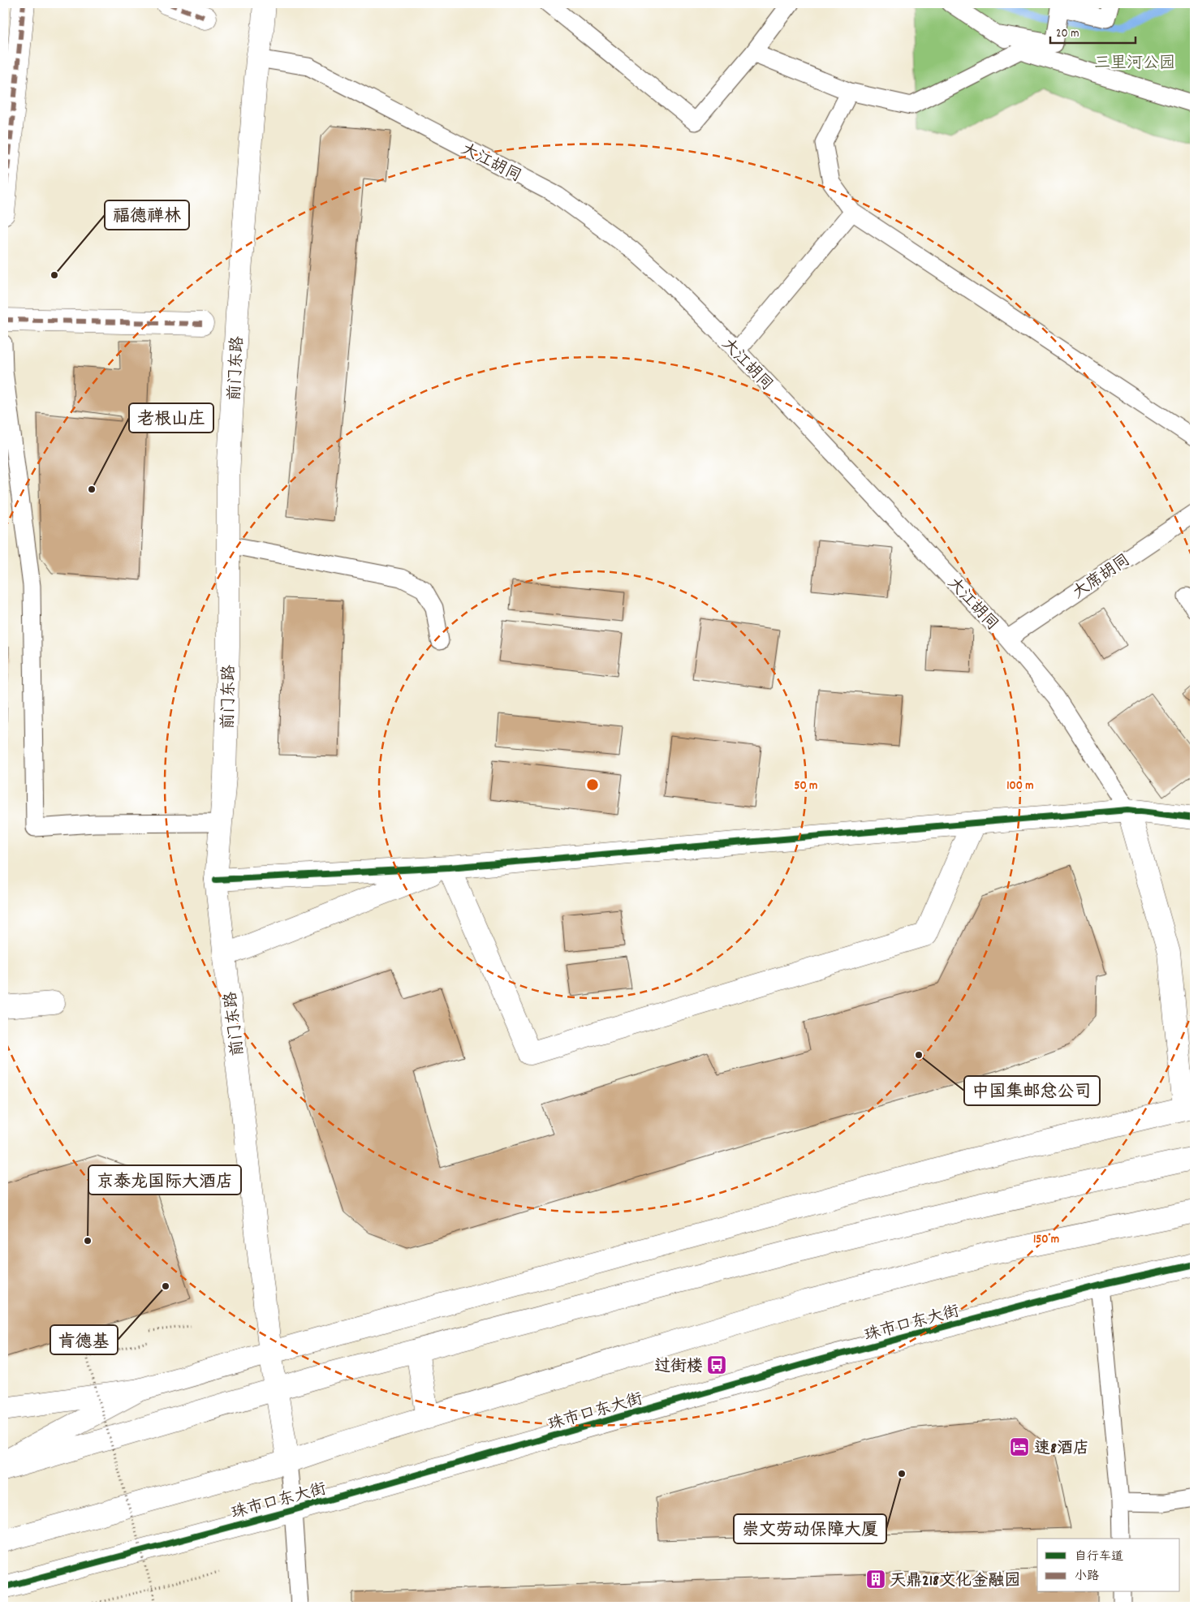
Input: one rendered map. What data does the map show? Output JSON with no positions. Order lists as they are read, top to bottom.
{
  "streets": {
    "street": ["前门东路", "珠市口东大街"],
    "lane": ["大江胡同", "大席胡同"]
  },
  "crossings": [
    ["大江胡同", "前门东路"],
    ["大江胡同", "大席胡同"],
    ["前门东路", "珠市口东大街"]
  ],
  "parks": ["三里河公园"],
  "places": {
    "other": [
      "福德禅林",
      "老根山庄",
      "中国集邮总公司",
      "京泰龙国际大酒店",
      "肯德基",
      "崇文劳动保障大厦"
    ],
    "bus stop": ["过街楼"],
    "hotel": ["速8酒店"],
    "building": ["天鼎218文化金融园"]
  },
  "legend": ["自行车道", "小路"],
  "scale_bar": "20 m",
  "rings": ["50 m", "100 m", "150 m"]
}
